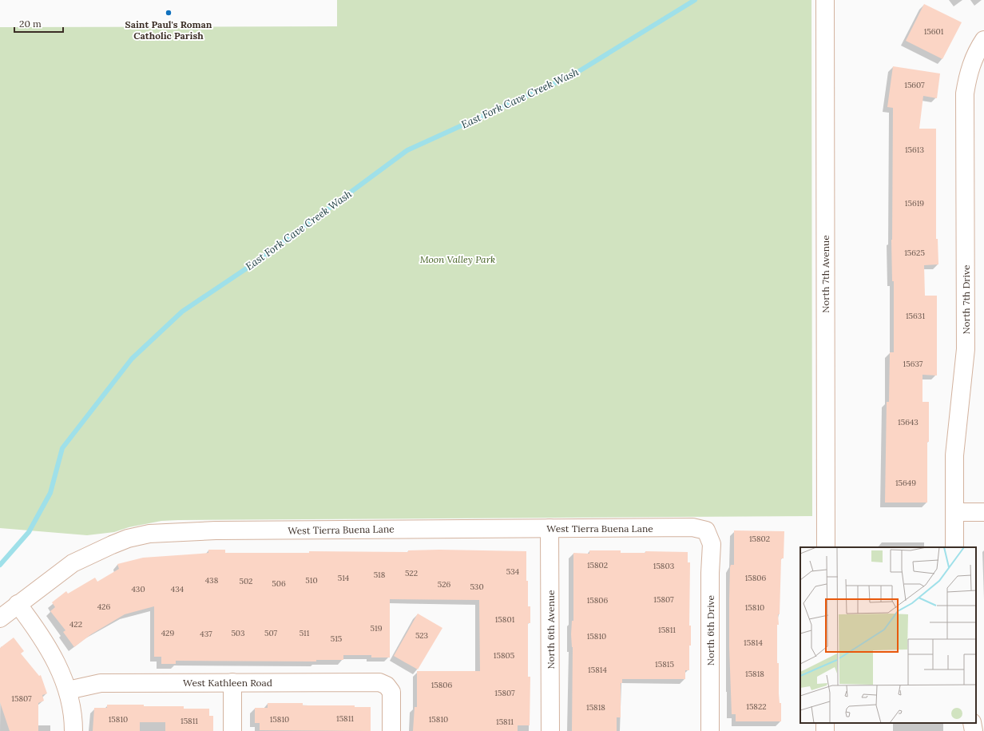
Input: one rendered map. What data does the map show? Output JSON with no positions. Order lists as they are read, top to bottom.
{
  "streets": {
    "street": [
      "North 7th Avenue",
      "North 7th Drive",
      "West Tierra Buena Lane",
      "North 6th Avenue",
      "North 6th Drive",
      "West Kathleen Road"
    ]
  },
  "crossings": [
    ["West Tierra Buena Lane", "North 6th Avenue"],
    ["West Tierra Buena Lane", "North 6th Drive"]
  ],
  "water": ["East Fork Cave Creek Wash"],
  "parks": ["Moon Valley Park"],
  "places": ["Saint Paul's Roman Catholic Parish"],
  "house_numbers": [
    "15601",
    "15607",
    "15613",
    "15619",
    "15625",
    "15631",
    "15637",
    "15643",
    "15649",
    "15802",
    "15802",
    "15803",
    "534",
    "522",
    "518",
    "514",
    "15806",
    "438",
    "510",
    "502",
    "506",
    "526",
    "530",
    "430",
    "434",
    "15807",
    "15806",
    "426",
    "15810",
    "15801",
    "422",
    "519",
    "15811",
    "429",
    "503",
    "507",
    "511",
    "437",
    "523",
    "15810",
    "515",
    "15814",
    "15805",
    "15815",
    "15814",
    "15818",
    "15806",
    "15807",
    "15807",
    "15822",
    "15818",
    "15811",
    "15810",
    "15810",
    "15810",
    "15811",
    "15811"
  ],
  "scale_bar": "20 m"
}
